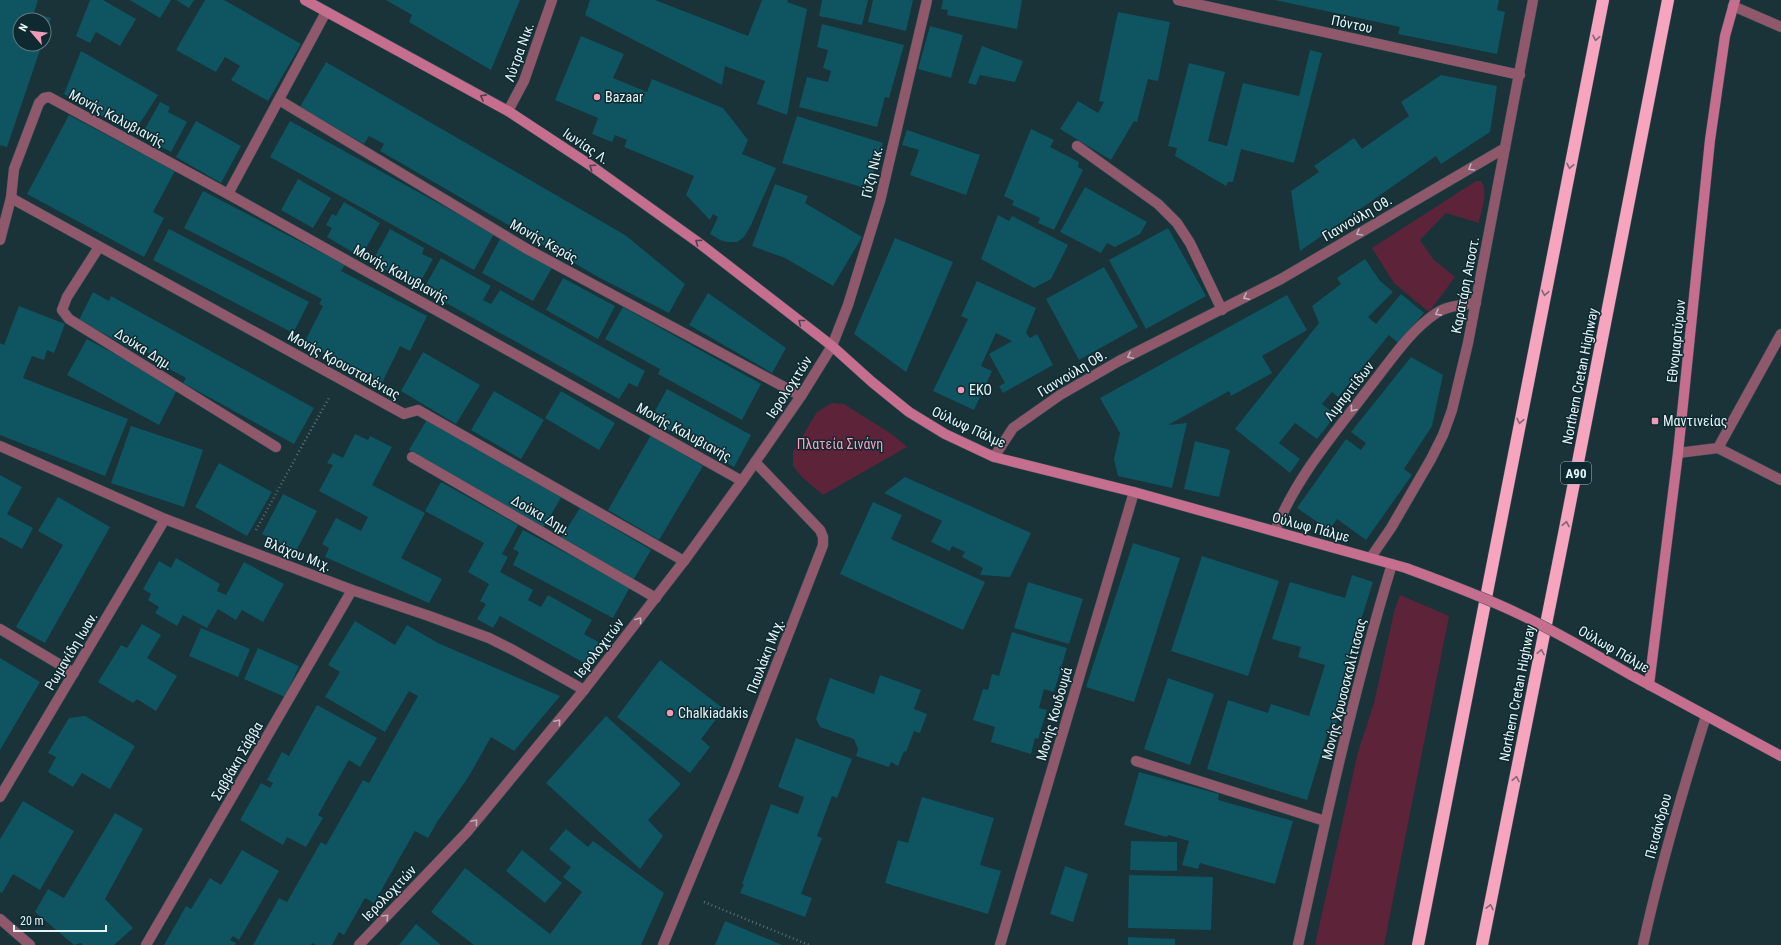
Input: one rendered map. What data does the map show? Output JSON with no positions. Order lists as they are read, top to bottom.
{
  "streets": {
    "highway": ["Northern Cretan Highway", "Α90"],
    "street": [
      "Πόντου",
      "Λύτρα Νικ.",
      "Μονής Καλυβιανής",
      "Ιωνίας Λ.",
      "Γύζη Νικ.",
      "Γιαννούλη Οθ.",
      "Μονής Κεράς",
      "Καρατάρη Αποστ.",
      "Εθνομαρτύρων",
      "Δούκα Δημ.",
      "Μονής Κρουσταλένιας",
      "Ιερολοχιτών",
      "Λιμπριτίδων",
      "Ούλωφ Πάλμε",
      "Βλάχου Μιχ.",
      "Ρωμανίδη Ιωαν.",
      "Παυλάκη Μιχ.",
      "Μονής Χρυσοσκαλίτισσας",
      "Μονής Κουδουμά",
      "Σαββάκη Σάββα",
      "Πεισάνδρου"
    ]
  },
  "crossings": [
    ["Πόντου", "Καρατάρη Αποστ."],
    ["Λύτρα Νικ.", "Ιωνίας Λ."],
    ["Μονής Καλυβιανής", "Μονής Κρουσταλένιας"],
    ["Μονής Καλυβιανής", "Ιερολοχιτών"],
    ["Ιωνίας Λ.", "Γύζη Νικ."],
    ["Ιωνίας Λ.", "Ιερολοχιτών"],
    ["Ιωνίας Λ.", "Ούλωφ Πάλμε"],
    ["Γύζη Νικ.", "Ιερολοχιτών"],
    ["Γύζη Νικ.", "Ούλωφ Πάλμε"],
    ["Γιαννούλη Οθ.", "Καρατάρη Αποστ."],
    ["Γιαννούλη Οθ.", "Ούλωφ Πάλμε"],
    ["Μονής Κεράς", "Ιερολοχιτών"],
    ["Καρατάρη Αποστ.", "Λιμπριτίδων"],
    ["Καρατάρη Αποστ.", "Ούλωφ Πάλμε"],
    ["Εθνομαρτύρων", "Ούλωφ Πάλμε"],
    ["Δούκα Δημ.", "Μονής Κρουσταλένιας"],
    ["Δούκα Δημ.", "Ιερολοχιτών"],
    ["Μονής Κρουσταλένιας", "Ιερολοχιτών"],
    ["Ιερολοχιτών", "Ούλωφ Πάλμε"],
    ["Ιερολοχιτών", "Βλάχου Μιχ."],
    ["Ιερολοχιτών", "Παυλάκη Μιχ."],
    ["Λιμπριτίδων", "Ούλωφ Πάλμε"],
    ["Ούλωφ Πάλμε", "Μονής Χρυσοσκαλίτισσας"],
    ["Ούλωφ Πάλμε", "Μονής Κουδουμά"],
    ["Ούλωφ Πάλμε", "Πεισάνδρου"],
    ["Βλάχου Μιχ.", "Ρωμανίδη Ιωαν."],
    ["Βλάχου Μιχ.", "Σαββάκη Σάββα"]
  ],
  "one_way": [
    "Ιωνίας Λ.",
    "Γιαννούλη Οθ.",
    "Ιερολοχιτών",
    "Λιμπριτίδων"
  ],
  "parks": ["Πλατεία Σινάνη"],
  "places": {
    "other": ["Bazaar", "EKO", "Chalkiadakis"],
    "transit": ["Μαντινείας"]
  },
  "scale_bar": "20 m",
  "north": "top left"
}
